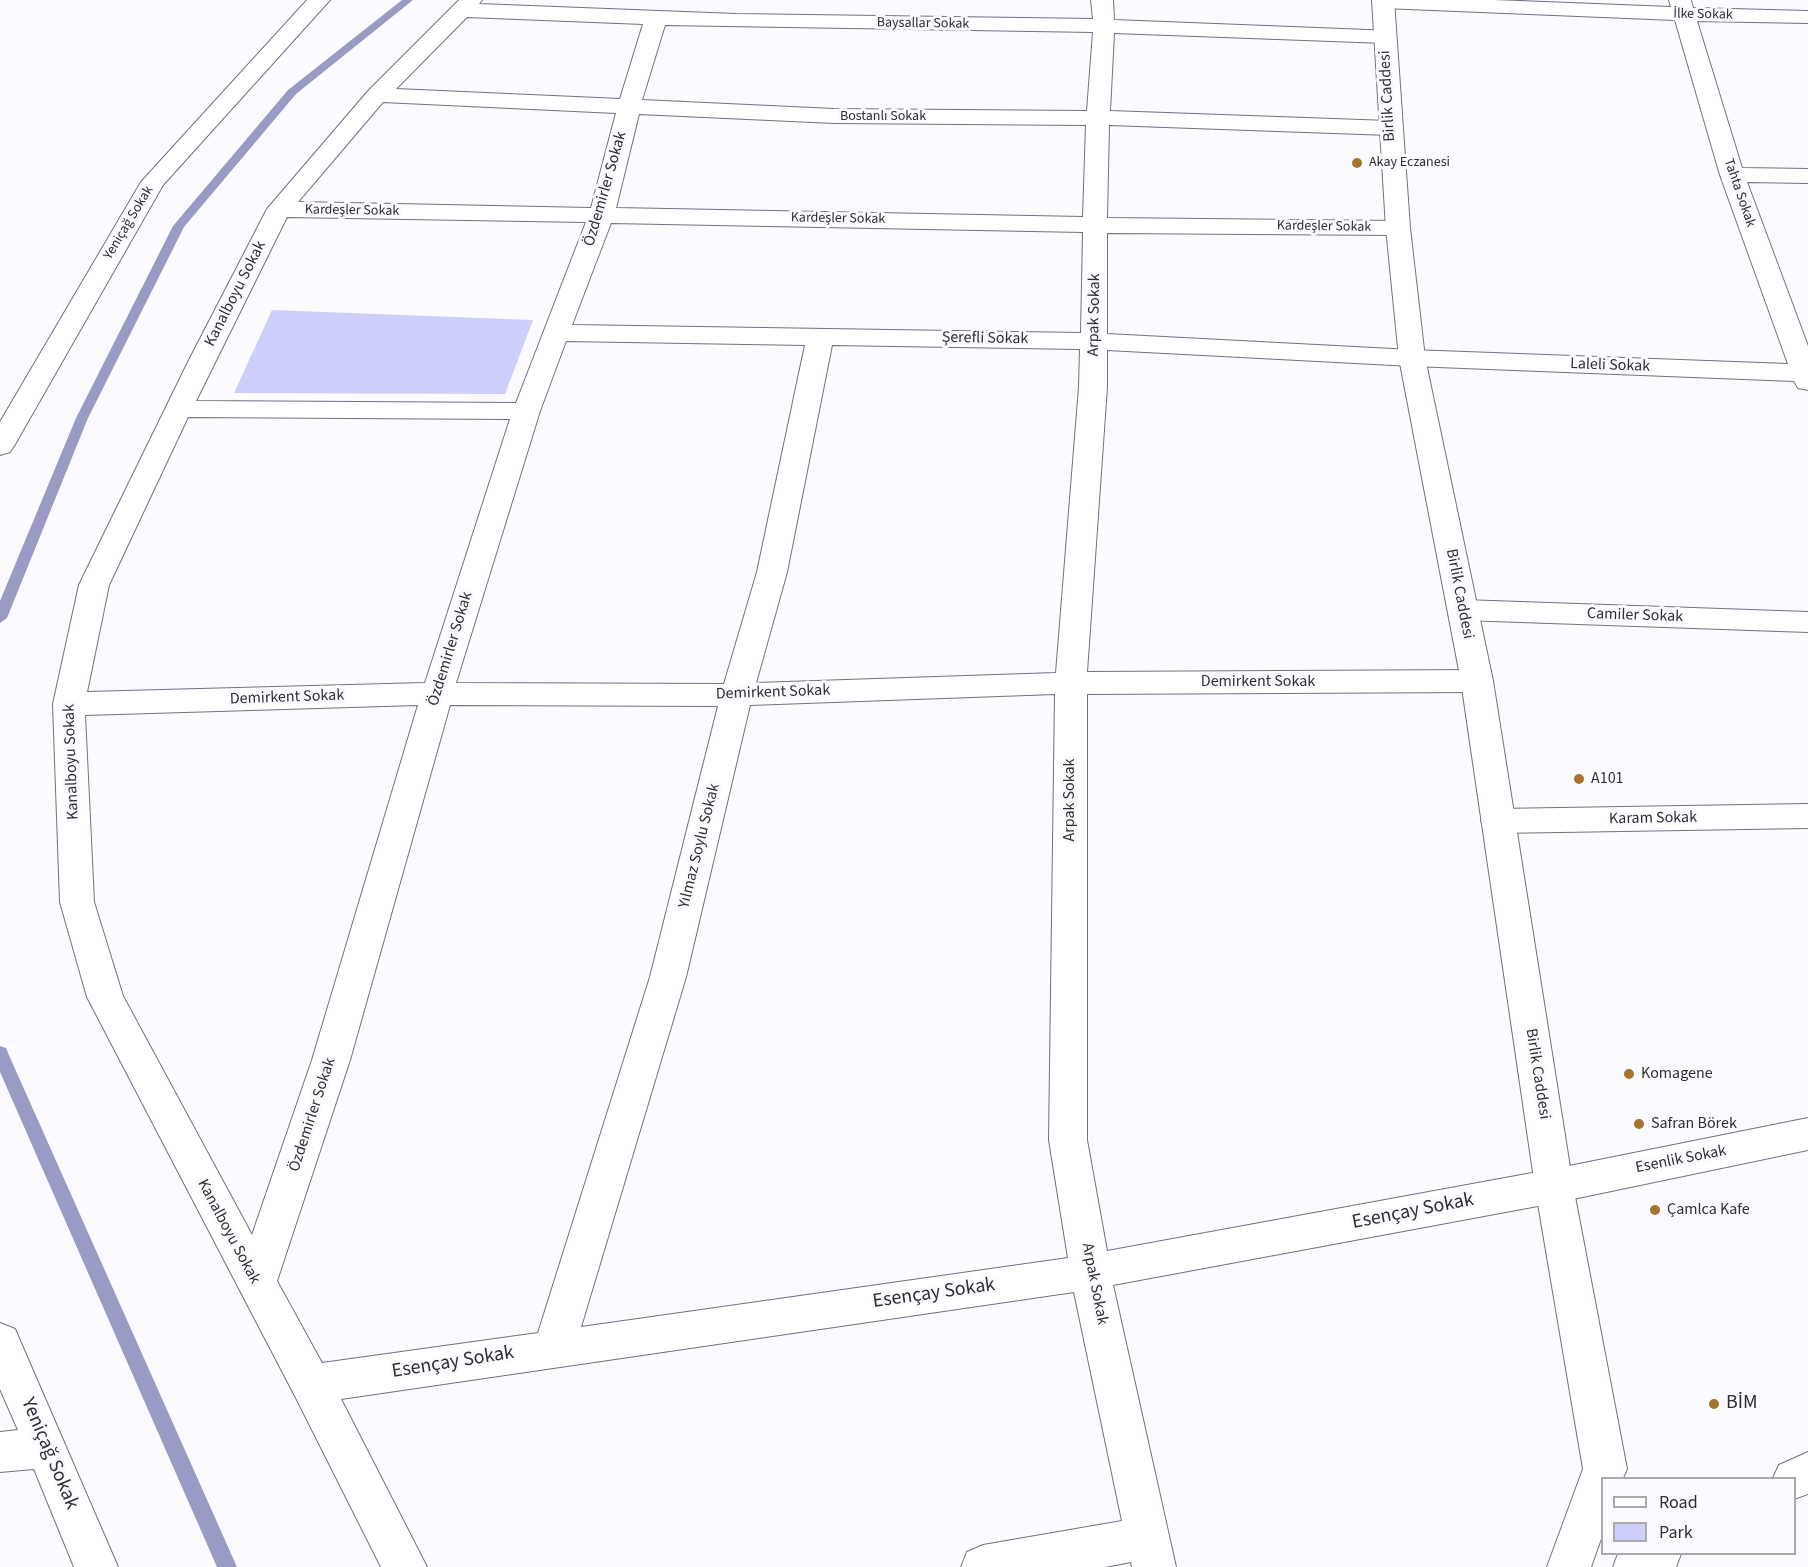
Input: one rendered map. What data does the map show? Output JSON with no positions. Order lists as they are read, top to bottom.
{
  "streets": {
    "street": [
      "İlke Sokak",
      "Baysallar Sokak",
      "Birlik Caddesi",
      "Bostanlı Sokak",
      "Özdemirler Sokak",
      "Tahta Sokak",
      "Kardeşler Sokak",
      "Yeniçağ Sokak",
      "Kanalboyu Sokak",
      "Arpak Sokak",
      "Şerefli Sokak",
      "Laleli Sokak",
      "Camiler Sokak",
      "Demirkent Sokak",
      "Karam Sokak",
      "Yılmaz Soylu Sokak",
      "Esenlik Sokak",
      "Esençay Sokak"
    ]
  },
  "crossings": [
    ["İlke Sokak", "Birlik Caddesi"],
    ["İlke Sokak", "Tahta Sokak"],
    ["Baysallar Sokak", "Birlik Caddesi"],
    ["Baysallar Sokak", "Özdemirler Sokak"],
    ["Baysallar Sokak", "Kanalboyu Sokak"],
    ["Baysallar Sokak", "Arpak Sokak"],
    ["Birlik Caddesi", "Bostanlı Sokak"],
    ["Birlik Caddesi", "Kardeşler Sokak"],
    ["Birlik Caddesi", "Şerefli Sokak"],
    ["Birlik Caddesi", "Laleli Sokak"],
    ["Birlik Caddesi", "Camiler Sokak"],
    ["Birlik Caddesi", "Demirkent Sokak"],
    ["Birlik Caddesi", "Karam Sokak"],
    ["Birlik Caddesi", "Esenlik Sokak"],
    ["Birlik Caddesi", "Esençay Sokak"],
    ["Bostanlı Sokak", "Özdemirler Sokak"],
    ["Bostanlı Sokak", "Kanalboyu Sokak"],
    ["Bostanlı Sokak", "Arpak Sokak"],
    ["Özdemirler Sokak", "Kardeşler Sokak"],
    ["Özdemirler Sokak", "Kanalboyu Sokak"],
    ["Özdemirler Sokak", "Şerefli Sokak"],
    ["Özdemirler Sokak", "Demirkent Sokak"],
    ["Tahta Sokak", "Laleli Sokak"],
    ["Kardeşler Sokak", "Kanalboyu Sokak"],
    ["Kardeşler Sokak", "Arpak Sokak"],
    ["Kanalboyu Sokak", "Demirkent Sokak"],
    ["Kanalboyu Sokak", "Esençay Sokak"],
    ["Arpak Sokak", "Şerefli Sokak"],
    ["Arpak Sokak", "Demirkent Sokak"],
    ["Arpak Sokak", "Esençay Sokak"],
    ["Şerefli Sokak", "Laleli Sokak"],
    ["Şerefli Sokak", "Yılmaz Soylu Sokak"],
    ["Demirkent Sokak", "Yılmaz Soylu Sokak"],
    ["Yılmaz Soylu Sokak", "Esençay Sokak"],
    ["Esenlik Sokak", "Esençay Sokak"]
  ],
  "places": [
    "Akay Eczanesi",
    "A101",
    "Komagene",
    "Safran Börek",
    "Çamlca Kafe",
    "BİM"
  ],
  "legend": ["Road", "Park"]
}
